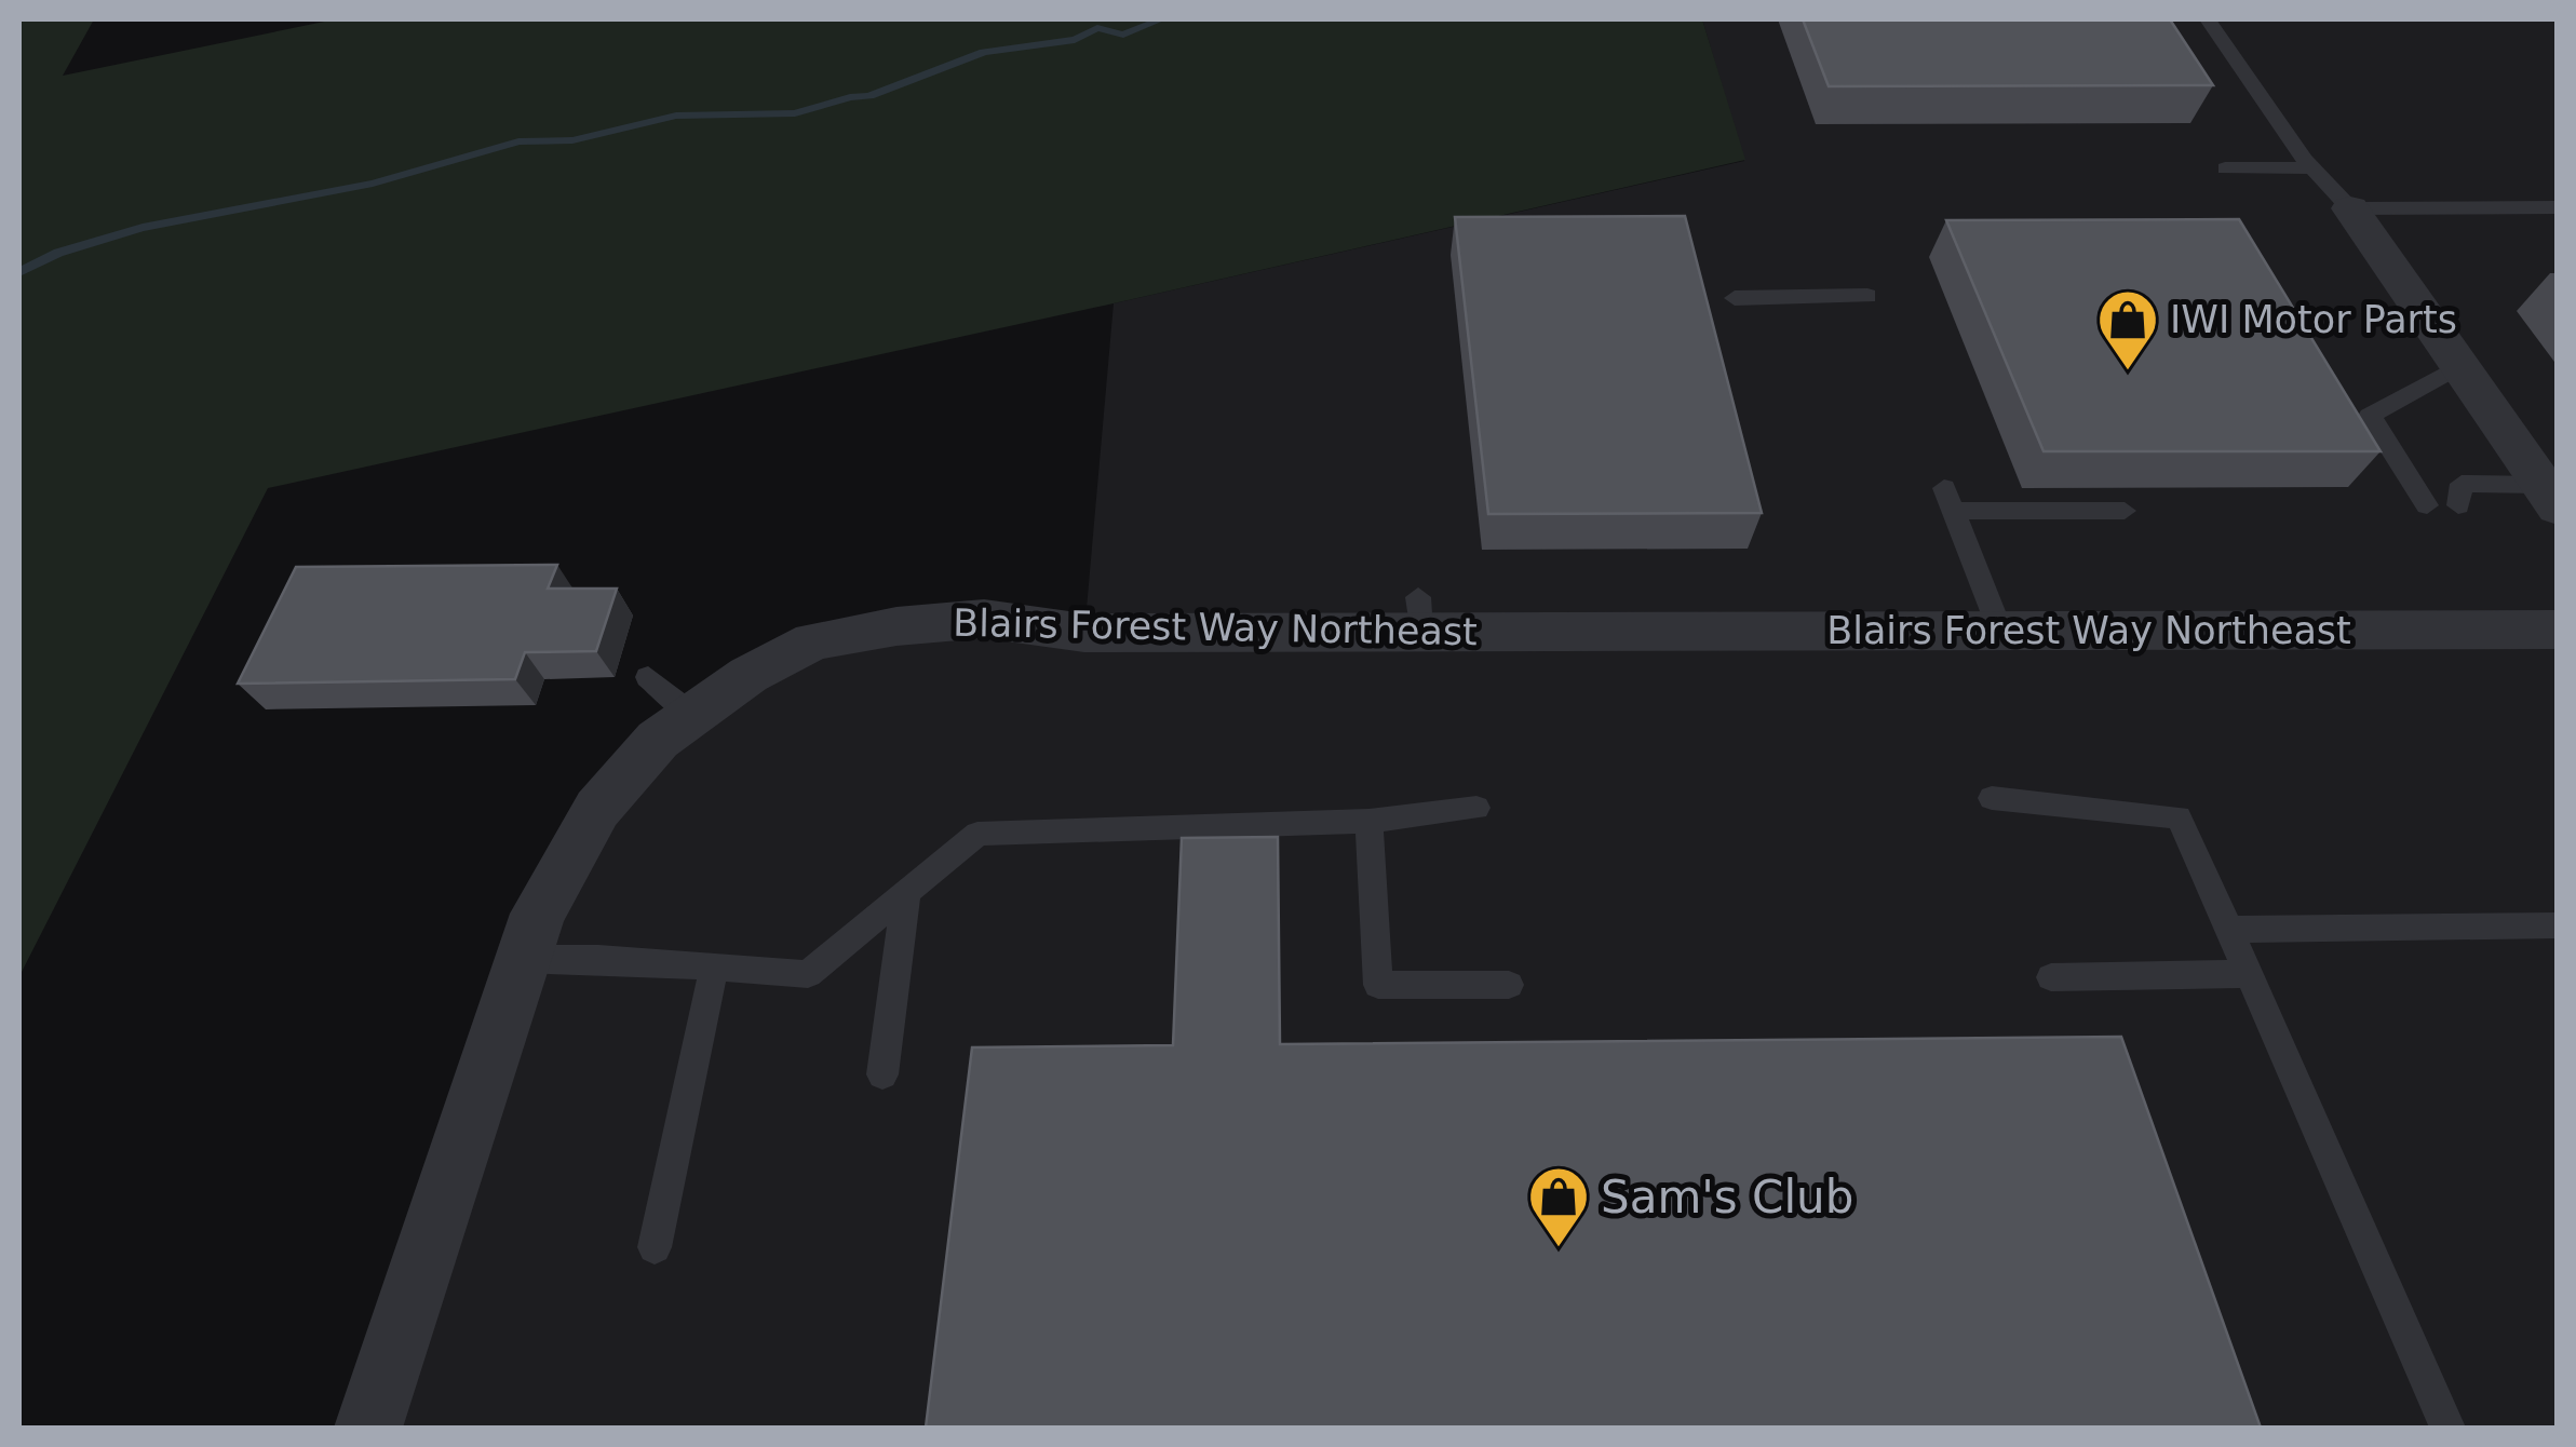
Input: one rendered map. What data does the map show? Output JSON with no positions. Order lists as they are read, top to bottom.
{
  "streets": {
    "street": ["Blairs Forest Way Northeast"]
  },
  "places": {
    "shop": ["IWI Motor Parts", "Sam's Club"]
  }
}
